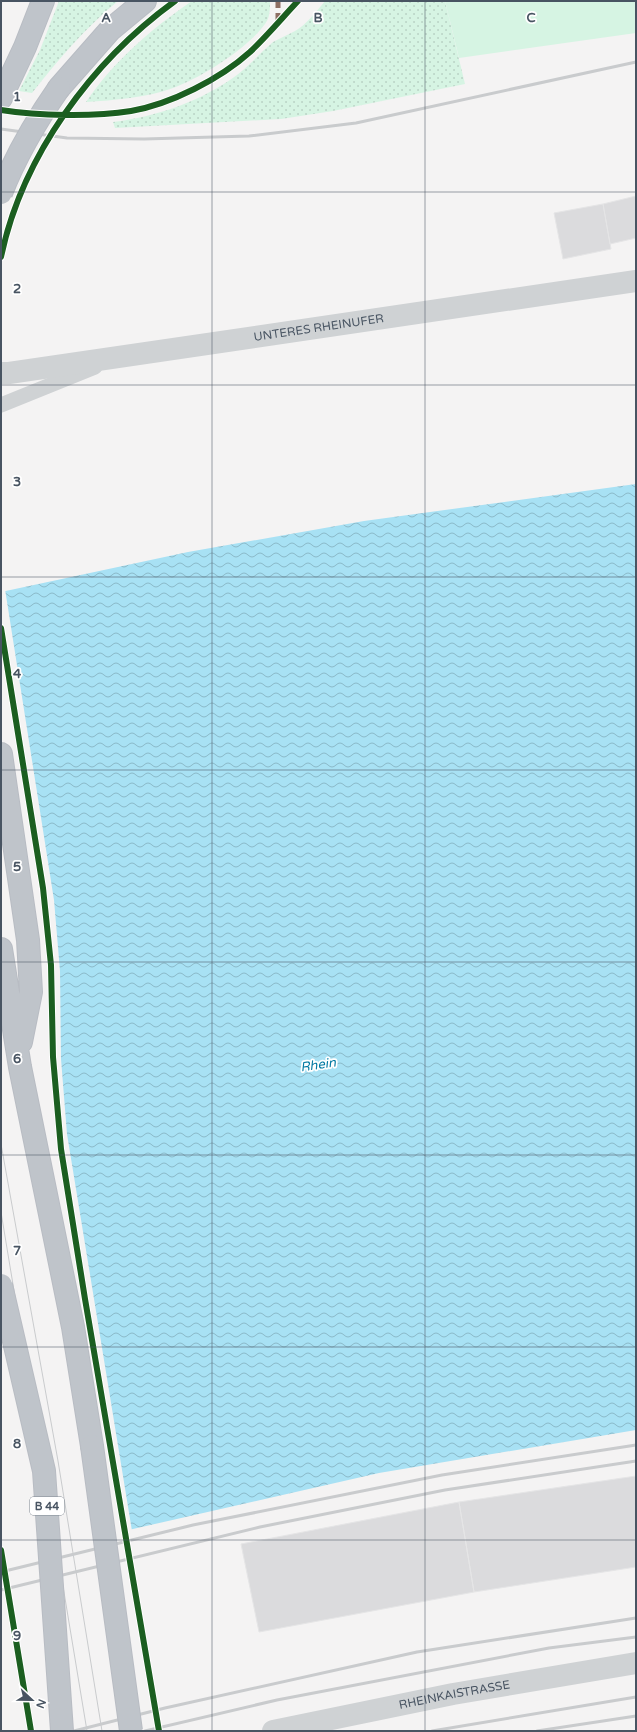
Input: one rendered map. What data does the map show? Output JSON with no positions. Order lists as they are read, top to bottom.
{
  "streets": {
    "highway": ["B 44"],
    "street": ["UNTERES RHEINUFER", "RHEINKAISTRASSE"]
  },
  "water": ["Rhein"],
  "north": "right",
  "grid": {
    "columns": ["A", "B", "C"],
    "rows": [
      "1",
      "2",
      "3",
      "4",
      "5",
      "6",
      "7",
      "8",
      "9"
    ]
  }
}
